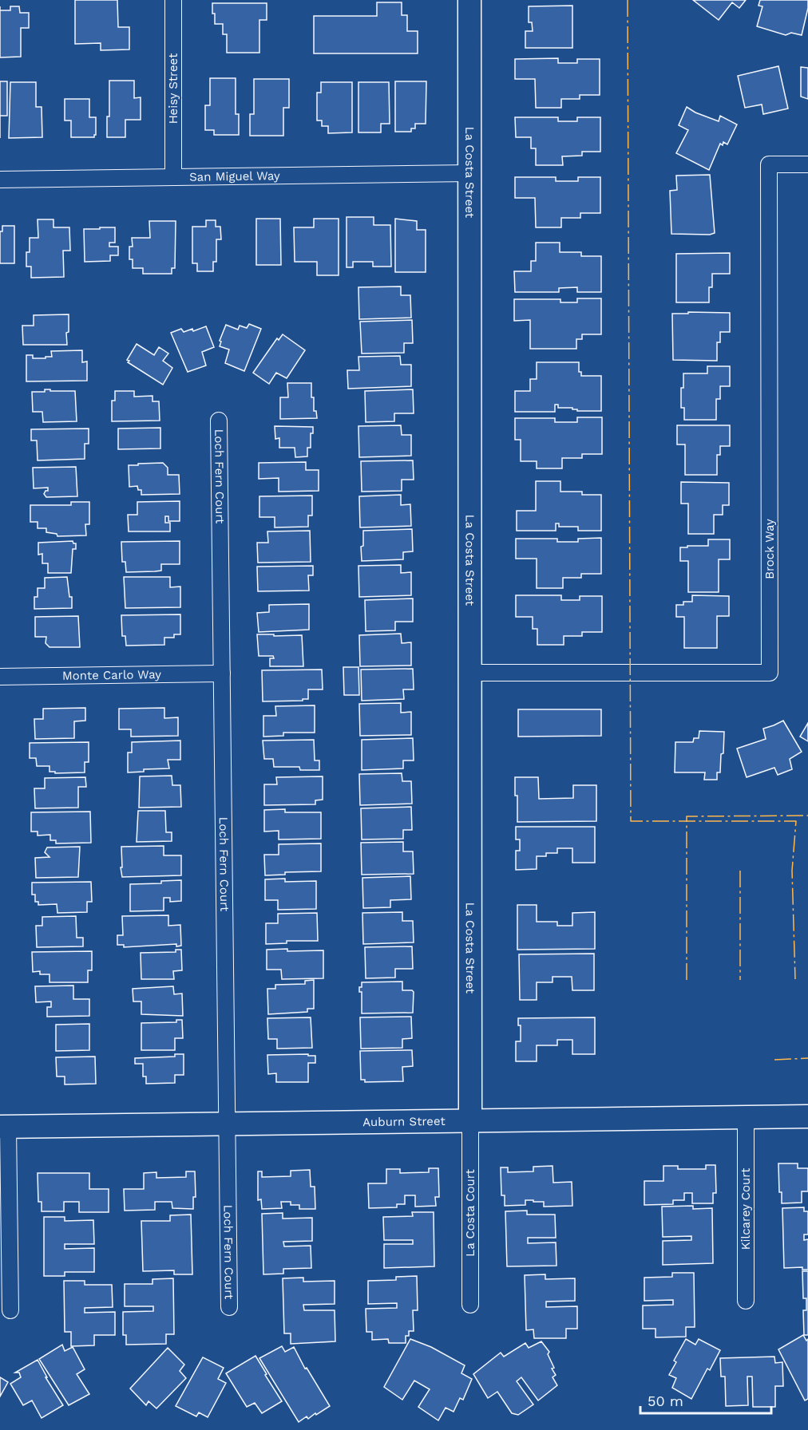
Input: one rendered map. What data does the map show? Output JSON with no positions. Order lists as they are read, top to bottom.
{
  "streets": {
    "street": [
      "Heisy Street",
      "La Costa Street",
      "San Miguel Way",
      "Loch Fern Court",
      "Brock Way",
      "Monte Carlo Way",
      "Auburn Street",
      "Kilcarey Court",
      "La Costa Court"
    ]
  },
  "crossings": [
    ["Heisy Street", "San Miguel Way"],
    ["La Costa Street", "San Miguel Way"],
    ["La Costa Street", "Brock Way"],
    ["La Costa Street", "Auburn Street"],
    ["La Costa Street", "La Costa Court"],
    ["Loch Fern Court", "Monte Carlo Way"],
    ["Loch Fern Court", "Auburn Street"],
    ["Auburn Street", "Kilcarey Court"],
    ["Auburn Street", "La Costa Court"]
  ],
  "scale_bar": "50 m"
}
